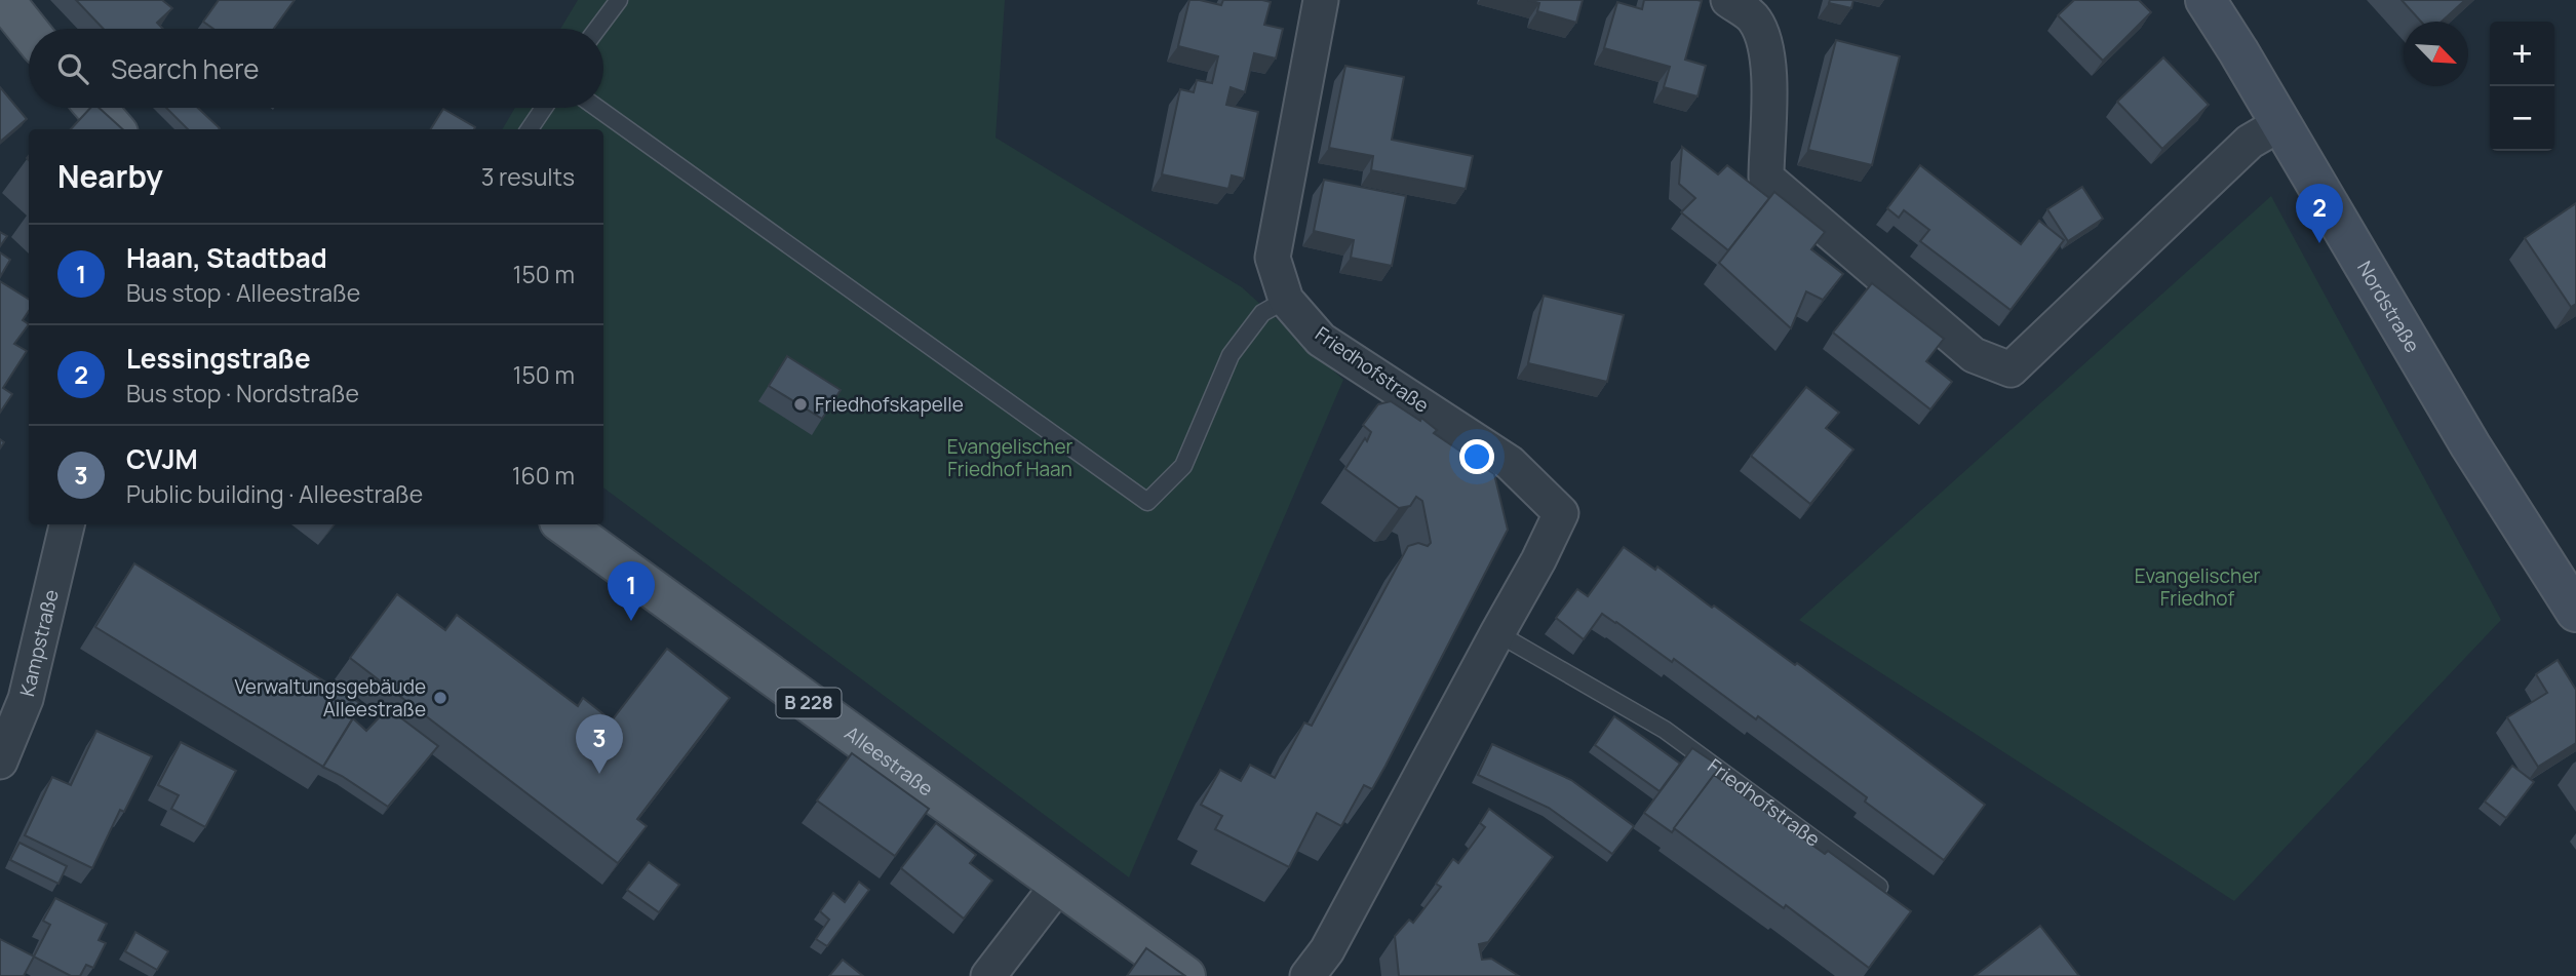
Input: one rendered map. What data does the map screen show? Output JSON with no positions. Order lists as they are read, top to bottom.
{
  "streets": {
    "main road": ["B 228", "Alleestraße"],
    "street": ["Nordstraße", "Friedhofstraße", "Kampstraße"]
  },
  "parks": ["Evangelischer Friedhof Haan", "Evangelischer Friedhof"],
  "places": ["Friedhofskapelle", "Verwaltungsgebäude Alleestraße"],
  "north": "bottom right",
  "page": {
    "map_buttons": ["+", "−"],
    "search": "Search here",
    "heading": ["Nearby", "3 results"],
    "pins": ["2", "1", "3"],
    "list": [
      {
        "mark": "1",
        "name": "Haan, Stadtbad",
        "note": "Bus stop · Alleestraße",
        "value": "150 m"
      },
      {
        "mark": "2",
        "name": "Lessingstraße",
        "note": "Bus stop · Nordstraße",
        "value": "150 m"
      },
      {
        "mark": "3",
        "name": "CVJM",
        "note": "Public building · Alleestraße",
        "value": "160 m"
      }
    ]
  }
}
